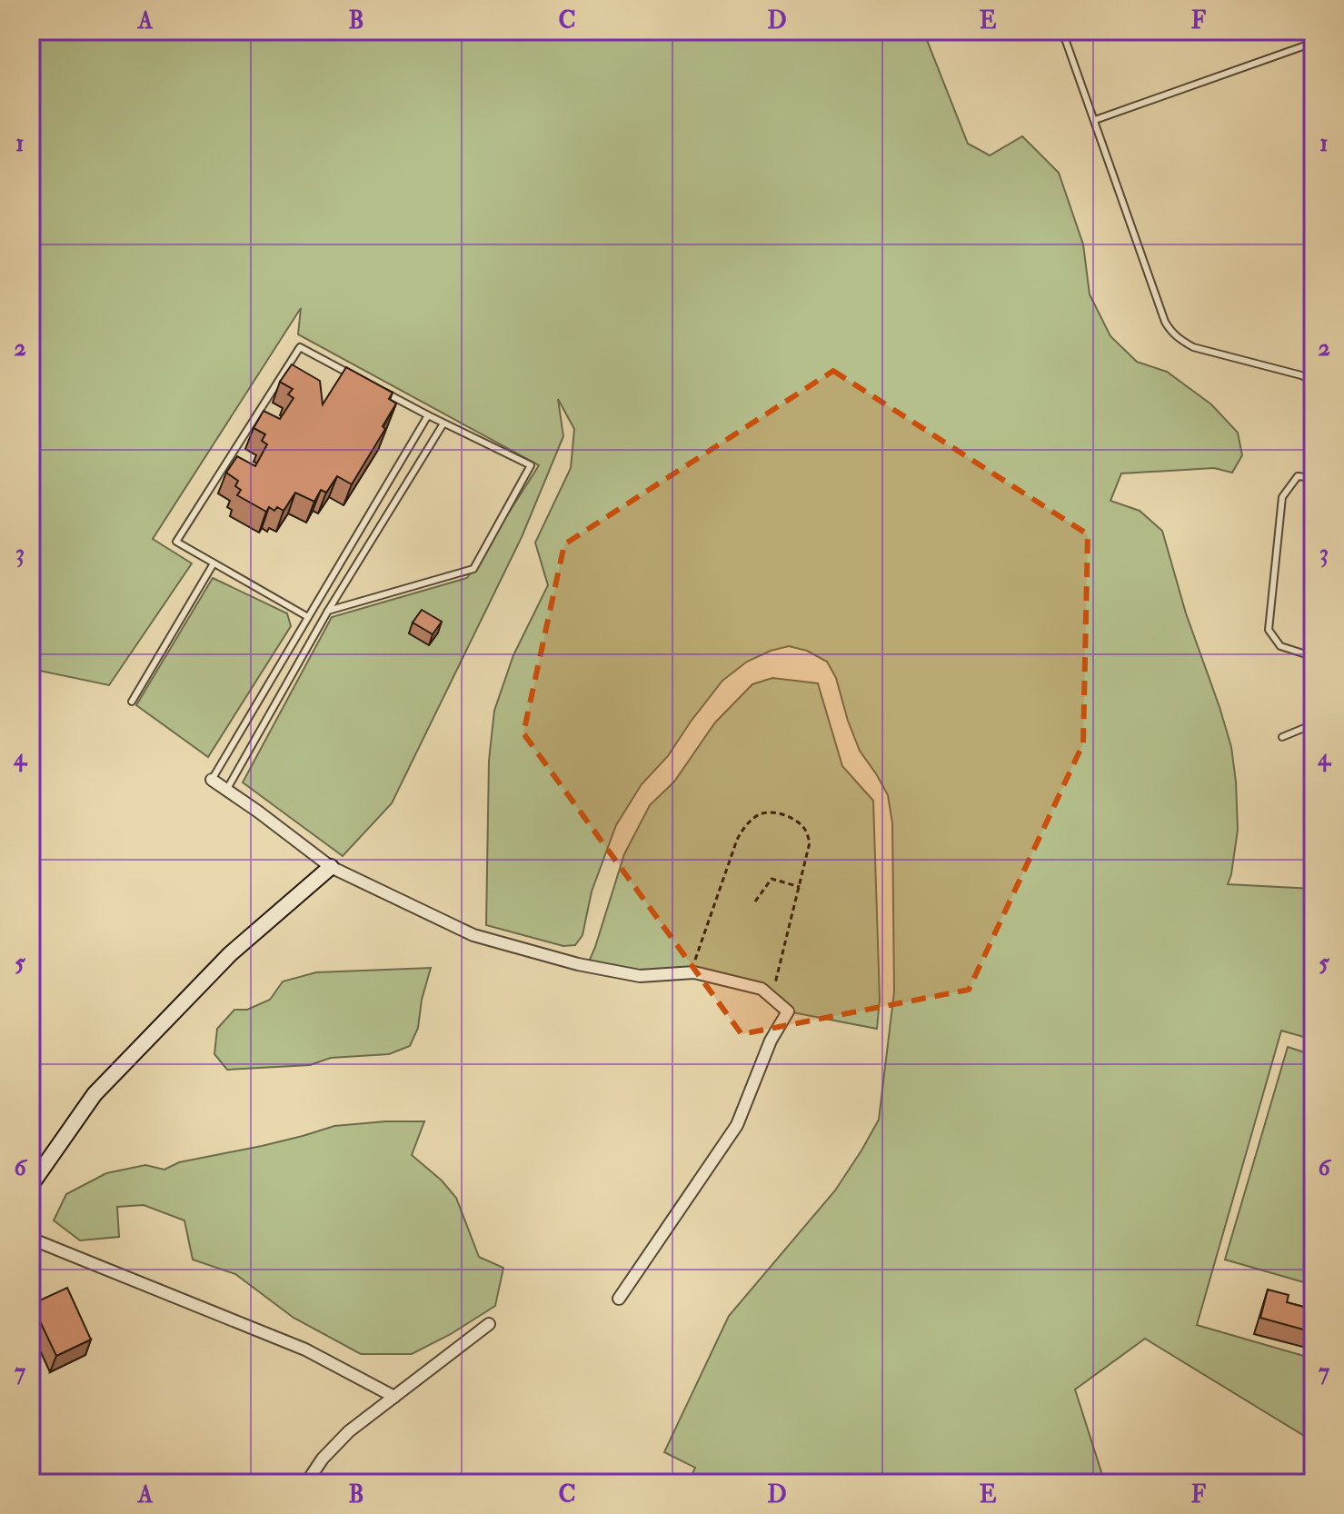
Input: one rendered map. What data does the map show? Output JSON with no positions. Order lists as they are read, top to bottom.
{
  "grid": {
    "columns": [
      "A",
      "B",
      "C",
      "D",
      "E",
      "F"
    ],
    "rows": [
      "1",
      "2",
      "3",
      "4",
      "5",
      "6",
      "7"
    ]
  }
}
